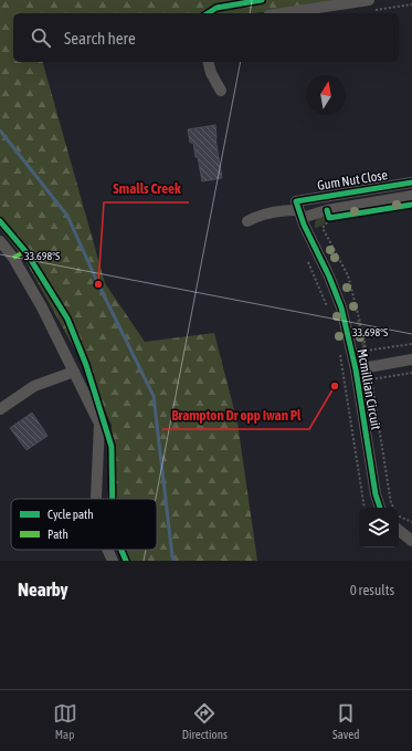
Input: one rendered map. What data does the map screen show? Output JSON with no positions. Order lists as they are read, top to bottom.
{
  "streets": {
    "street": ["Gum Nut Close", "Mcmillian Circuit"]
  },
  "crossings": [
    ["Gum Nut Close", "Mcmillian Circuit"]
  ],
  "places": ["Smalls Creek", "Brampton Dr opp Iwan Pl"],
  "legend": ["Cycle path", "Path"],
  "north": "top",
  "page": {
    "search": "Search here",
    "heading": ["Nearby", "0 results"],
    "nav": ["Map", "Directions", "Saved"]
  },
  "coordinates": ["33.698°S"]
}
